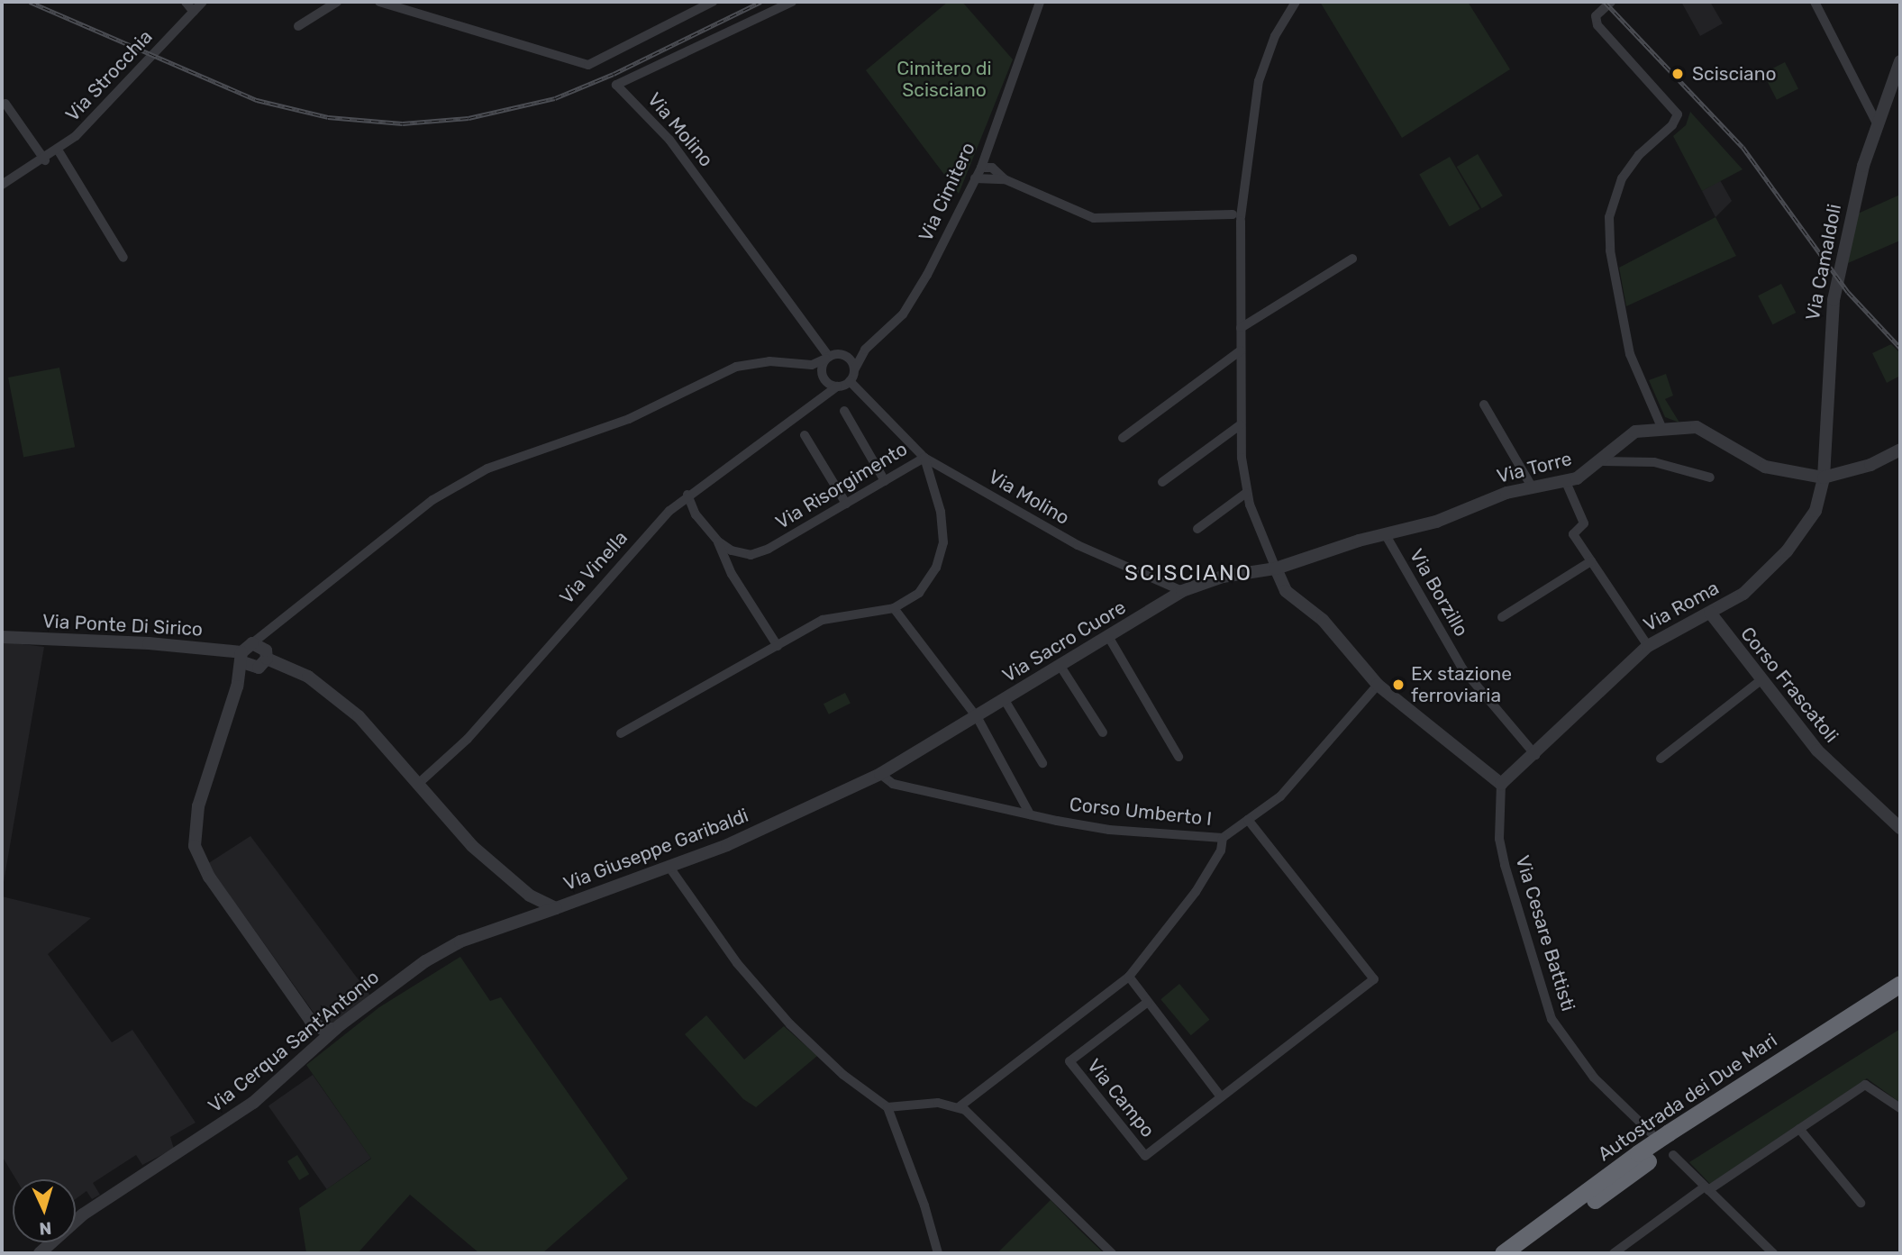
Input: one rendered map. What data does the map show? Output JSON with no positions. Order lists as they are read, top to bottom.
{
  "streets": {
    "highway": ["Autostrada dei Due Mari"],
    "street": [
      "Via Strocchia",
      "Via Molino",
      "Via Cimitero",
      "Via Camaldoli",
      "Via Torre",
      "Via Risorgimento",
      "Via Vinella",
      "Via Borzillo",
      "Via Roma",
      "Via Ponte Di Sirico",
      "Via Sacro Cuore",
      "Corso Frascatoli",
      "Corso Umberto I",
      "Via Giuseppe Garibaldi",
      "Via Cesare Battisti",
      "Via Cerqua Sant'Antonio",
      "Via Campo"
    ]
  },
  "crossings": [
    ["Via Molino", "Via Risorgimento"],
    ["Via Molino", "Via Vinella"],
    ["Via Molino", "Via Sacro Cuore"],
    ["Via Camaldoli", "Via Torre"],
    ["Via Camaldoli", "Via Roma"],
    ["Via Torre", "Via Borzillo"],
    ["Via Torre", "Via Roma"],
    ["Via Torre", "Via Sacro Cuore"],
    ["Via Vinella", "Via Giuseppe Garibaldi"],
    ["Via Borzillo", "Via Roma"],
    ["Via Roma", "Corso Frascatoli"],
    ["Via Roma", "Via Cesare Battisti"],
    ["Via Ponte Di Sirico", "Via Giuseppe Garibaldi"],
    ["Via Sacro Cuore", "Corso Umberto I"],
    ["Via Sacro Cuore", "Via Giuseppe Garibaldi"],
    ["Corso Umberto I", "Via Giuseppe Garibaldi"],
    ["Via Giuseppe Garibaldi", "Via Cerqua Sant'Antonio"]
  ],
  "districts": ["SCISCIANO"],
  "parks": ["Cimitero di Scisciano"],
  "places": ["Scisciano", "Ex stazione ferroviaria"],
  "north": "bottom"
}
